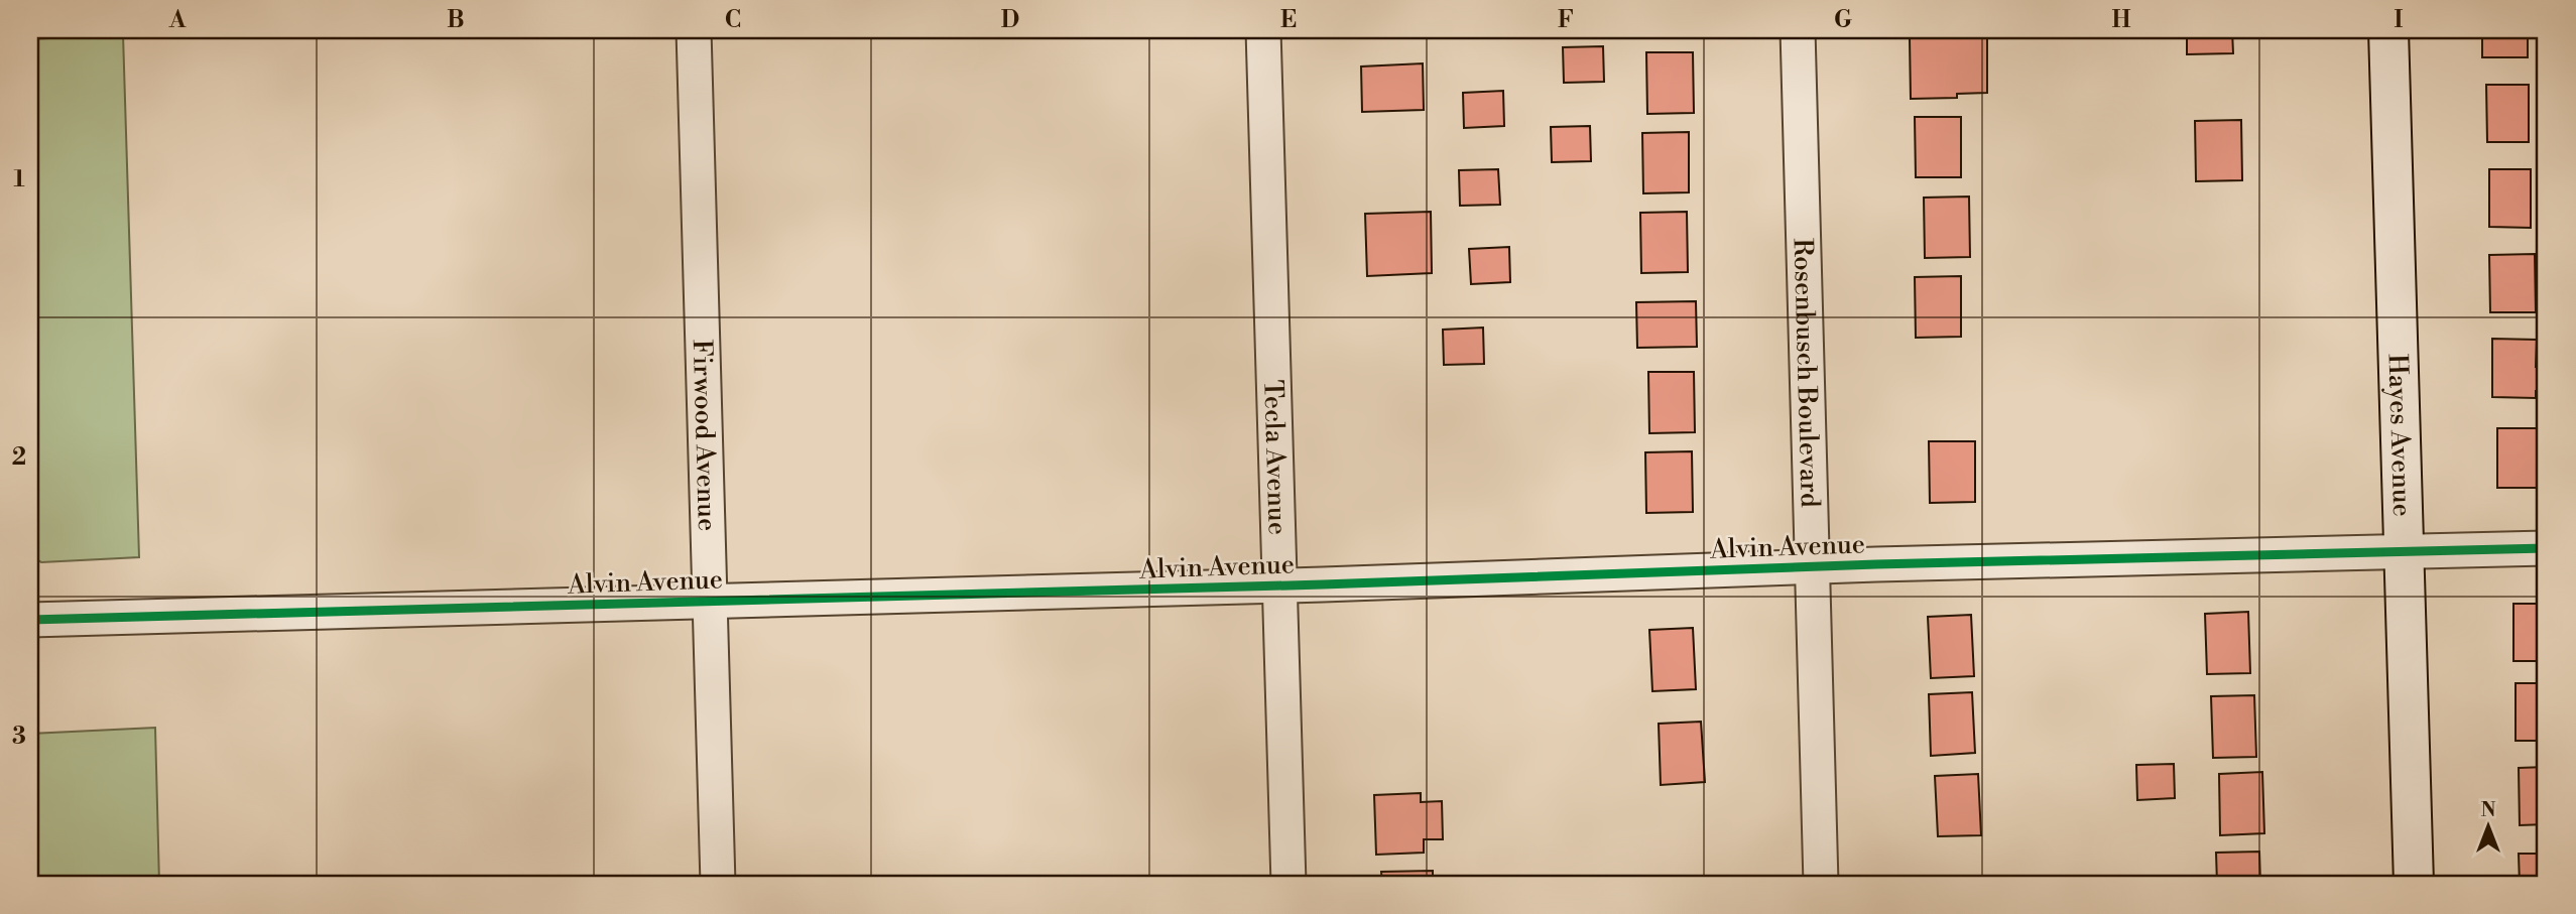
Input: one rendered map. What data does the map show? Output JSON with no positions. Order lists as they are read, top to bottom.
{
  "streets": {
    "street": [
      "Rosenbusch Boulevard",
      "Hayes Avenue",
      "Firwood Avenue",
      "Tecla Avenue",
      "Alvin Avenue"
    ]
  },
  "crossings": [
    ["Rosenbusch Boulevard", "Alvin Avenue"],
    ["Hayes Avenue", "Alvin Avenue"],
    ["Firwood Avenue", "Alvin Avenue"],
    ["Tecla Avenue", "Alvin Avenue"]
  ],
  "north": "top",
  "grid": {
    "columns": [
      "A",
      "B",
      "C",
      "D",
      "E",
      "F",
      "G",
      "H",
      "I"
    ],
    "rows": ["1", "2", "3"]
  }
}
